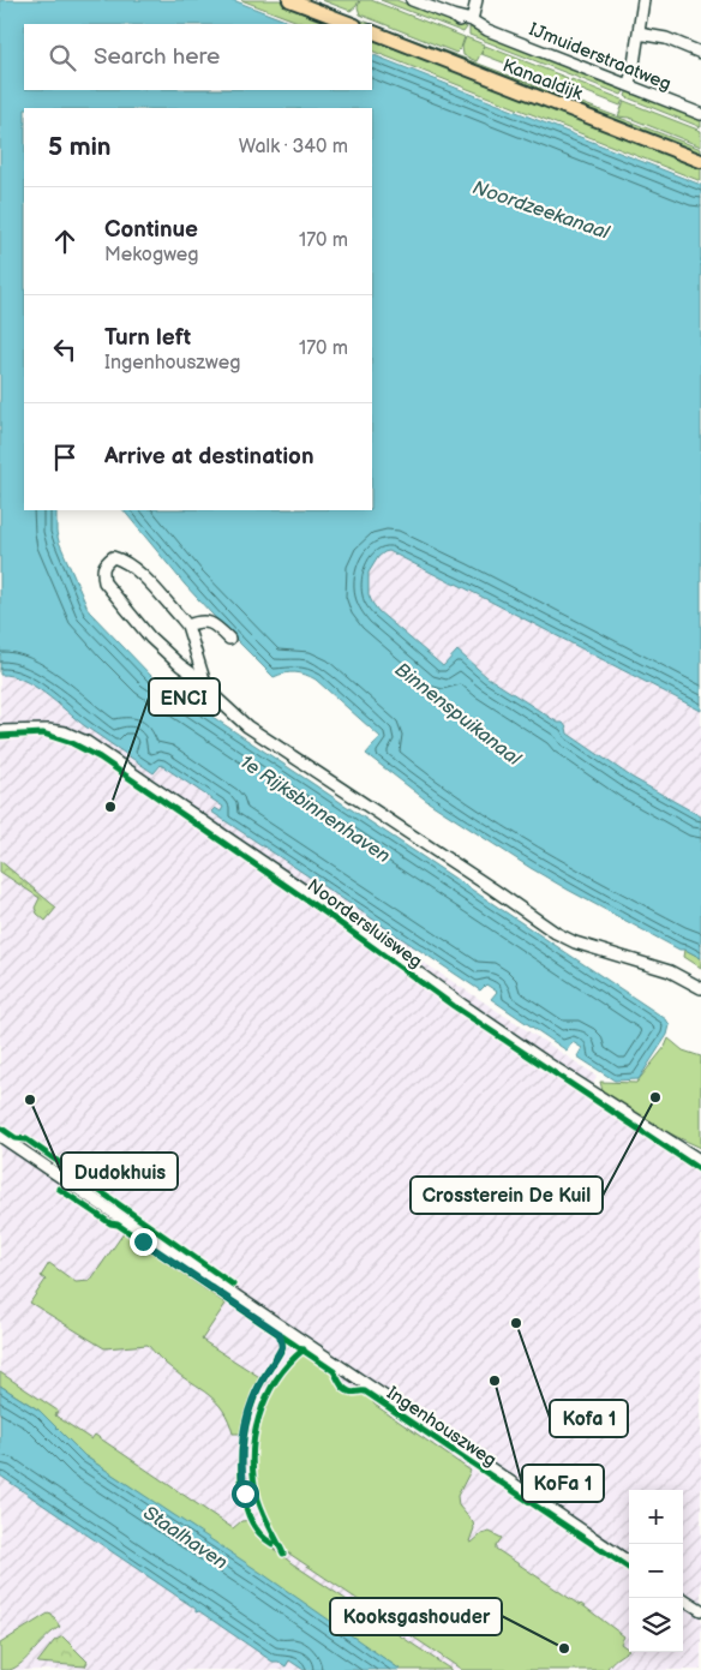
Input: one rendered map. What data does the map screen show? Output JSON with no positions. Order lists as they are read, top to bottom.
{
  "streets": {
    "main road": ["Kanaaldijk"],
    "street": ["IJmuiderstraatweg", "Noordersluisweg", "Ingenhouszweg"]
  },
  "water": [
    "Noordzeekanaal",
    "Binnenspuikanaal",
    "1e Rijksbinnenhaven",
    "Staalhaven"
  ],
  "places": [
    "ENCI",
    "Crossterein De Kuil",
    "Dudokhuis",
    "Kofa 1",
    "KoFa 1",
    "Kooksgashouder"
  ],
  "page": {
    "search": "Search here",
    "heading": ["5 min", "Walk · 340 m"],
    "list": [
      ["Continue", "Mekogweg", "170 m"],
      ["Turn left", "Ingenhouszweg", "170 m"],
      "Arrive at destination"
    ],
    "map_buttons": ["+", "−"]
  }
}
